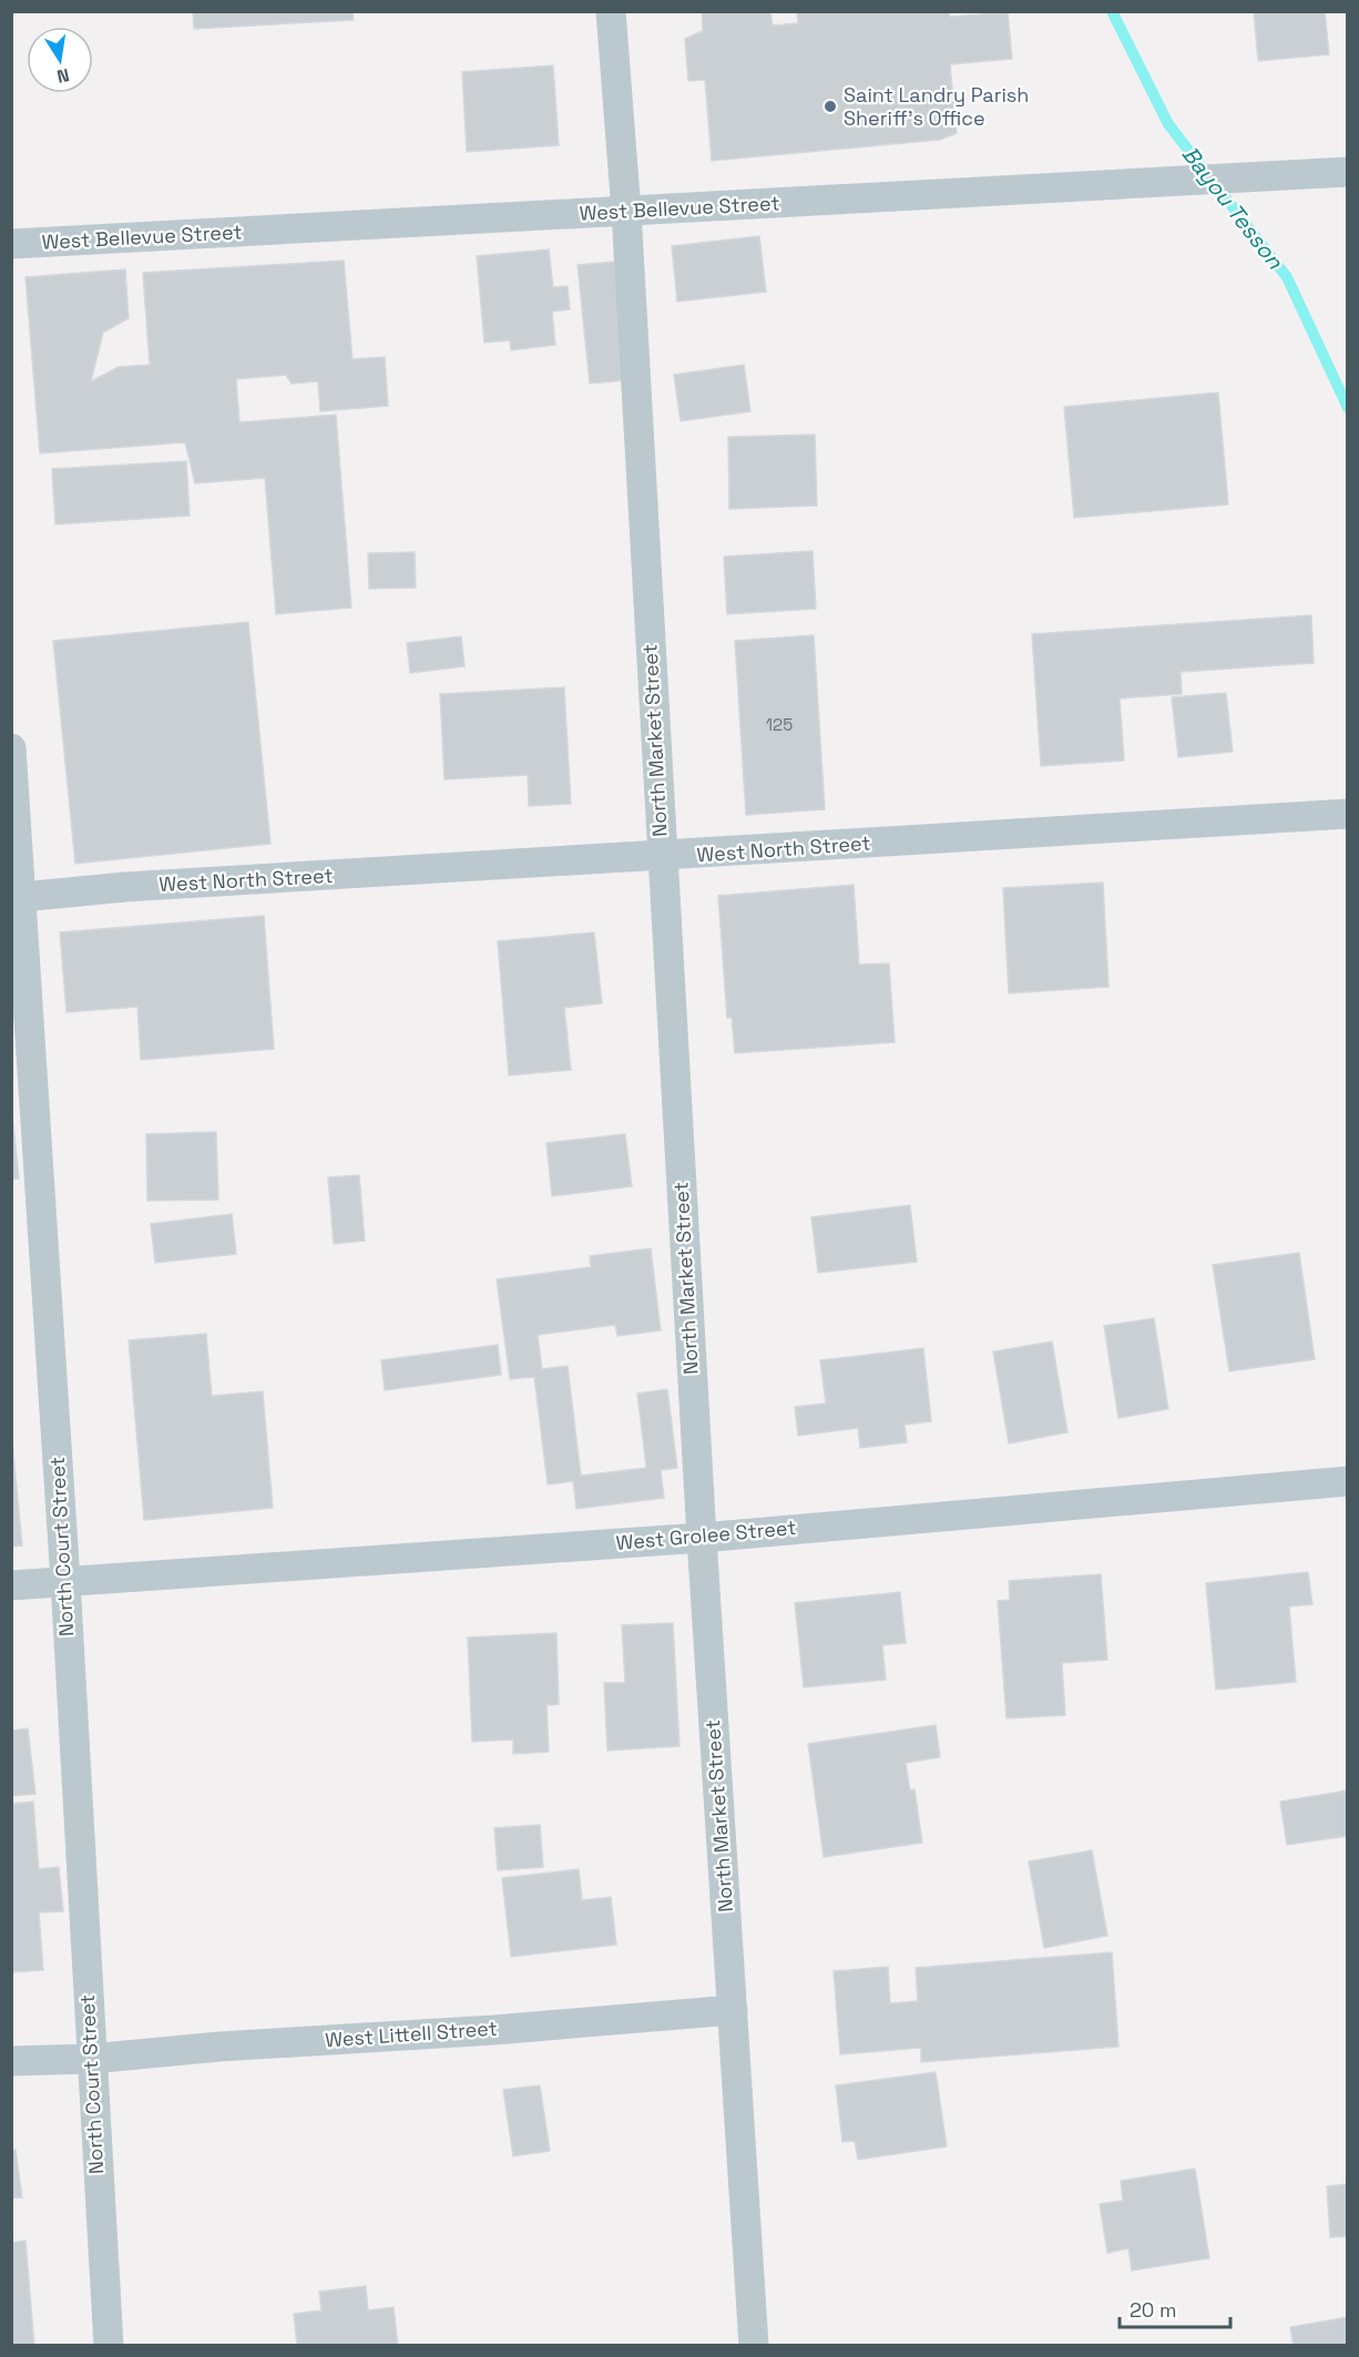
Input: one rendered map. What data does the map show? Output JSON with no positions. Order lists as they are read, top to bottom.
{
  "streets": {
    "street": [
      "West Bellevue Street",
      "North Market Street",
      "West North Street",
      "West Grolee Street",
      "North Court Street",
      "West Littell Street"
    ]
  },
  "crossings": [
    ["West Bellevue Street", "North Market Street"],
    ["North Market Street", "West North Street"],
    ["North Market Street", "West Grolee Street"],
    ["North Market Street", "West Littell Street"],
    ["West North Street", "North Court Street"],
    ["West Grolee Street", "North Court Street"],
    ["North Court Street", "West Littell Street"]
  ],
  "water": ["Bayou Tesson"],
  "places": ["Saint Landry Parish Sheriff's Office"],
  "house_numbers": ["125"],
  "scale_bar": "20 m",
  "north": "bottom"
}
